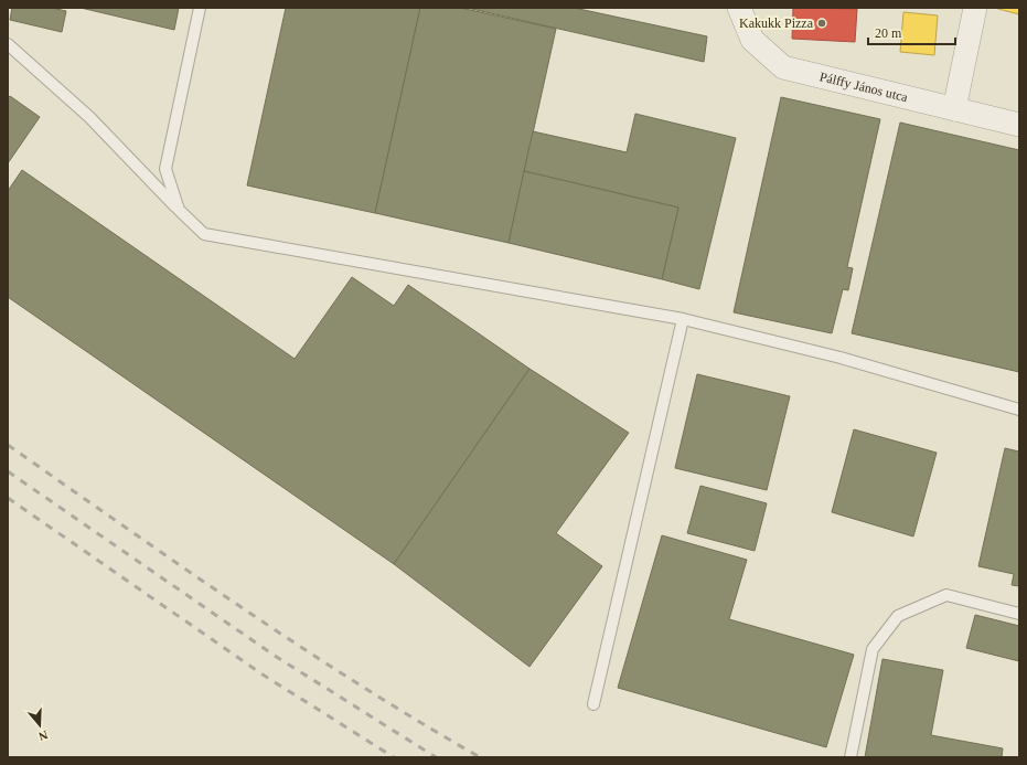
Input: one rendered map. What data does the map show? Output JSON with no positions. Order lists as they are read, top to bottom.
{
  "streets": {
    "street": ["Pálffy János utca"]
  },
  "places": ["Kakukk Pizza"],
  "scale_bar": "20 m",
  "north": "bottom"
}
